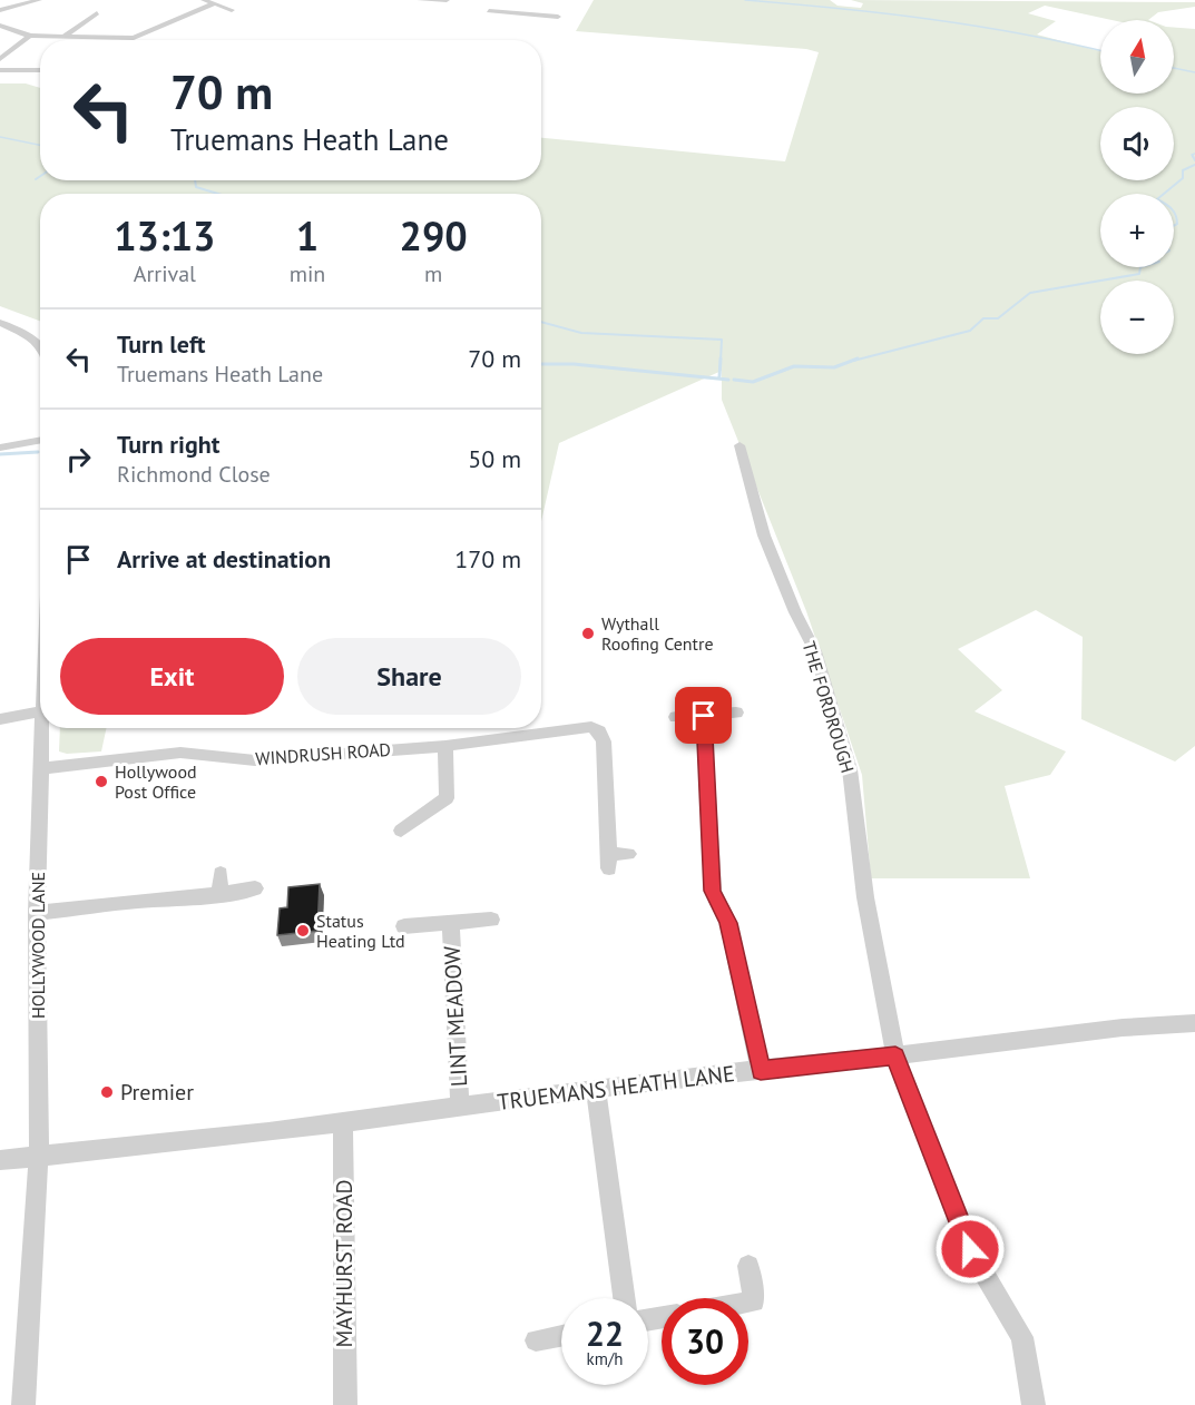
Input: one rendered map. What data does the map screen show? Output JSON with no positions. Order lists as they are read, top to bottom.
{
  "streets": {
    "street": [
      "THE FORDROUGH",
      "WINDRUSH ROAD",
      "HOLLYWOOD LANE",
      "LINT MEADOW",
      "TRUEMANS HEATH LANE",
      "MAYHURST ROAD"
    ]
  },
  "crossings": [
    ["THE FORDROUGH", "TRUEMANS HEATH LANE"],
    ["WINDRUSH ROAD", "HOLLYWOOD LANE"],
    ["HOLLYWOOD LANE", "TRUEMANS HEATH LANE"],
    ["LINT MEADOW", "TRUEMANS HEATH LANE"],
    ["TRUEMANS HEATH LANE", "MAYHURST ROAD"]
  ],
  "places": [
    "Wythall Roofing Centre",
    "Hollywood Post Office",
    "Status Heating Ltd",
    "Premier"
  ],
  "north": "top",
  "page": {
    "map_buttons": ["+", "−"],
    "turn": ["70 m", "Truemans Heath Lane"],
    "eta": [
      "13:13",
      "Arrival",
      "1",
      "min",
      "290",
      "m"
    ],
    "list": [
      {
        "name": "Turn left",
        "note": "Truemans Heath Lane",
        "value": "70 m"
      },
      {
        "name": "Turn right",
        "note": "Richmond Close",
        "value": "50 m"
      },
      {
        "name": "Arrive at destination",
        "value": "170 m"
      }
    ],
    "buttons": ["Exit", "Share"],
    "speed": "22 km/h",
    "limit": "30"
  }
}
